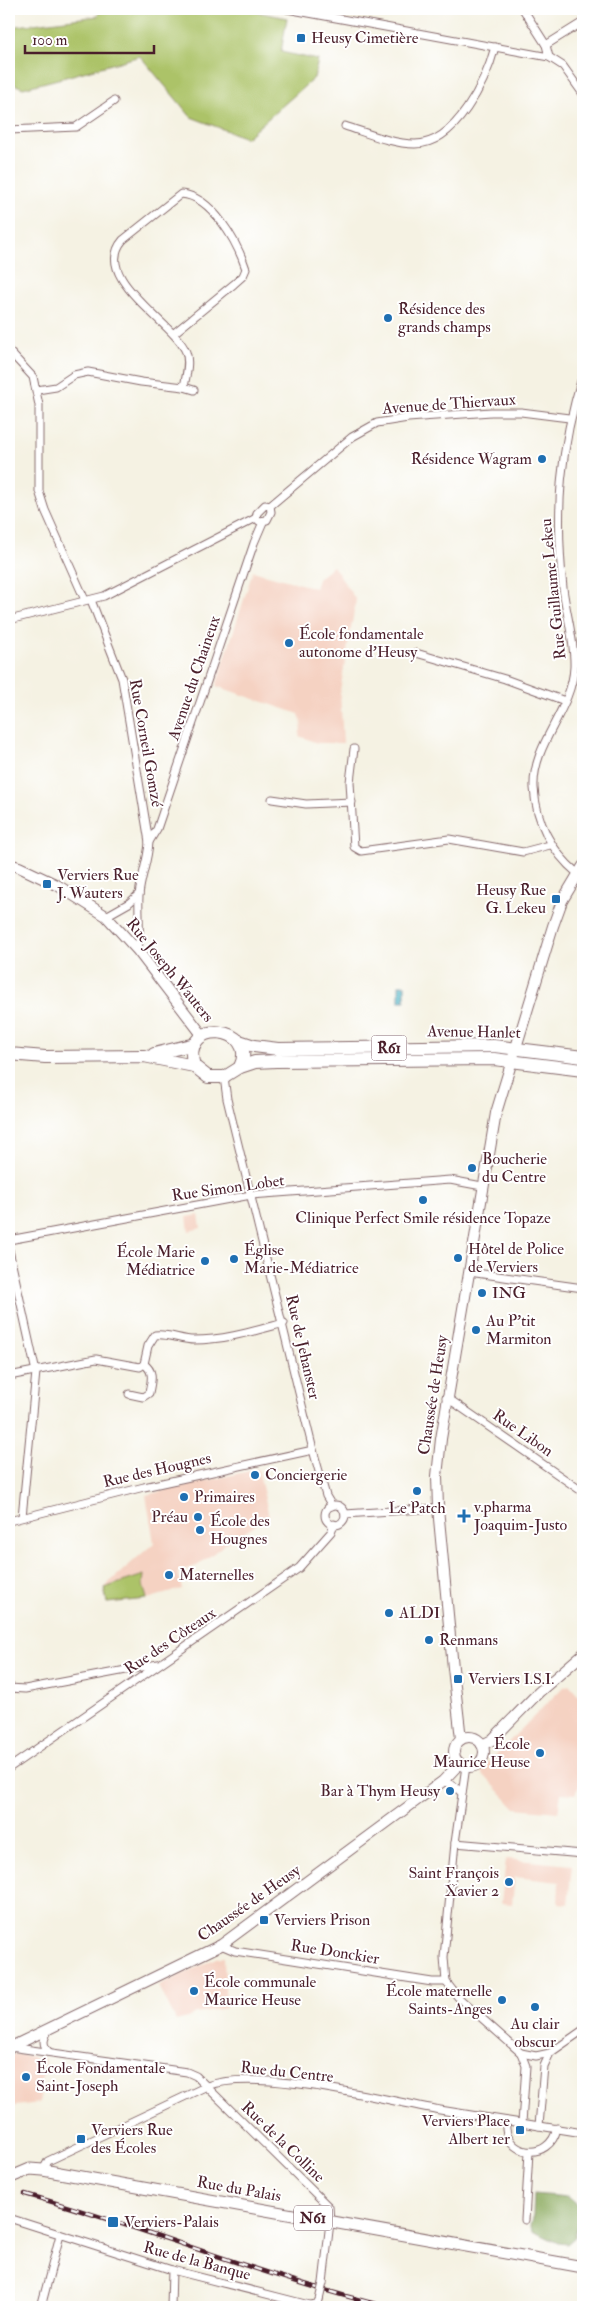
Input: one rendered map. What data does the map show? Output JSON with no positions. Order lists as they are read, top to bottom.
{
  "streets": {
    "highway": ["Avenue Hanlet", "R61"],
    "main road": [
      "Rue Joseph Wauters",
      "Chaussée de Heusy",
      "Rue du Palais",
      "N61"
    ],
    "street": [
      "Avenue de Thiervaux",
      "Rue Guillaume Lekeu",
      "Avenue du Chaineux",
      "Rue Corneil Gomzé",
      "Rue Simon Lobet",
      "Rue de Jehanster",
      "Rue Libon",
      "Rue des Hougnes",
      "Rue des Côteaux",
      "Rue Donckier",
      "Rue du Centre",
      "Rue de la Colline",
      "Rue de la Banque"
    ]
  },
  "crossings": [
    ["Avenue de Thiervaux", "Rue Guillaume Lekeu"],
    ["Avenue de Thiervaux", "Avenue du Chaineux"],
    ["Avenue de Thiervaux", "Rue Corneil Gomzé"],
    ["Rue Guillaume Lekeu", "Chaussée de Heusy"],
    ["Avenue du Chaineux", "Rue Corneil Gomzé"],
    ["Rue Corneil Gomzé", "Rue Joseph Wauters"],
    ["Rue Joseph Wauters", "Avenue Hanlet"],
    ["Rue Joseph Wauters", "R61"],
    ["Rue Joseph Wauters", "Rue de Jehanster"],
    ["Avenue Hanlet", "R61"],
    ["Avenue Hanlet", "Rue de Jehanster"],
    ["Avenue Hanlet", "Chaussée de Heusy"],
    ["R61", "Rue de Jehanster"],
    ["R61", "Chaussée de Heusy"],
    ["Rue Simon Lobet", "Rue de Jehanster"],
    ["Rue Simon Lobet", "Chaussée de Heusy"],
    ["Rue de Jehanster", "Rue des Hougnes"],
    ["Rue de Jehanster", "Rue des Côteaux"],
    ["Chaussée de Heusy", "Rue Libon"],
    ["Chaussée de Heusy", "Rue Donckier"],
    ["Rue du Centre", "Rue de la Colline"],
    ["Rue du Centre", "Rue du Palais"],
    ["Rue de la Colline", "Rue du Palais"],
    ["Rue de la Colline", "Rue de la Banque"],
    ["Rue du Palais", "Rue de la Banque"]
  ],
  "places": {
    "transit": [
      "Heusy Cimetière",
      "Verviers Rue J. Wauters",
      "Heusy Rue G. Lekeu",
      "Verviers I.S.I.",
      "Verviers Prison",
      "Verviers Place Albert 1er",
      "Verviers Rue des Écoles",
      "Verviers-Palais"
    ],
    "other": [
      "Résidence des grands champs",
      "Résidence Wagram",
      "École fondamentale autonome d'Heusy",
      "Boucherie du Centre",
      "Clinique Perfect Smile résidence Topaze",
      "Hôtel de Police de Verviers",
      "Église Marie-Médiatrice",
      "École Marie Médiatrice",
      "ING",
      "Au P'tit Marmiton",
      "Conciergerie",
      "Le Patch",
      "Primaires",
      "Préau",
      "École des Hougnes",
      "Maternelles",
      "ALDI",
      "Renmans",
      "École Maurice Heuse",
      "Bar à Thym Heusy",
      "Saint François Xavier 2",
      "École communale Maurice Heuse",
      "École maternelle Saints-Anges",
      "Au clair obscur",
      "École Fondamentale Saint-Joseph"
    ],
    "health": ["v.pharma Joaquim-Justo"]
  },
  "scale_bar": "100 m"
}
